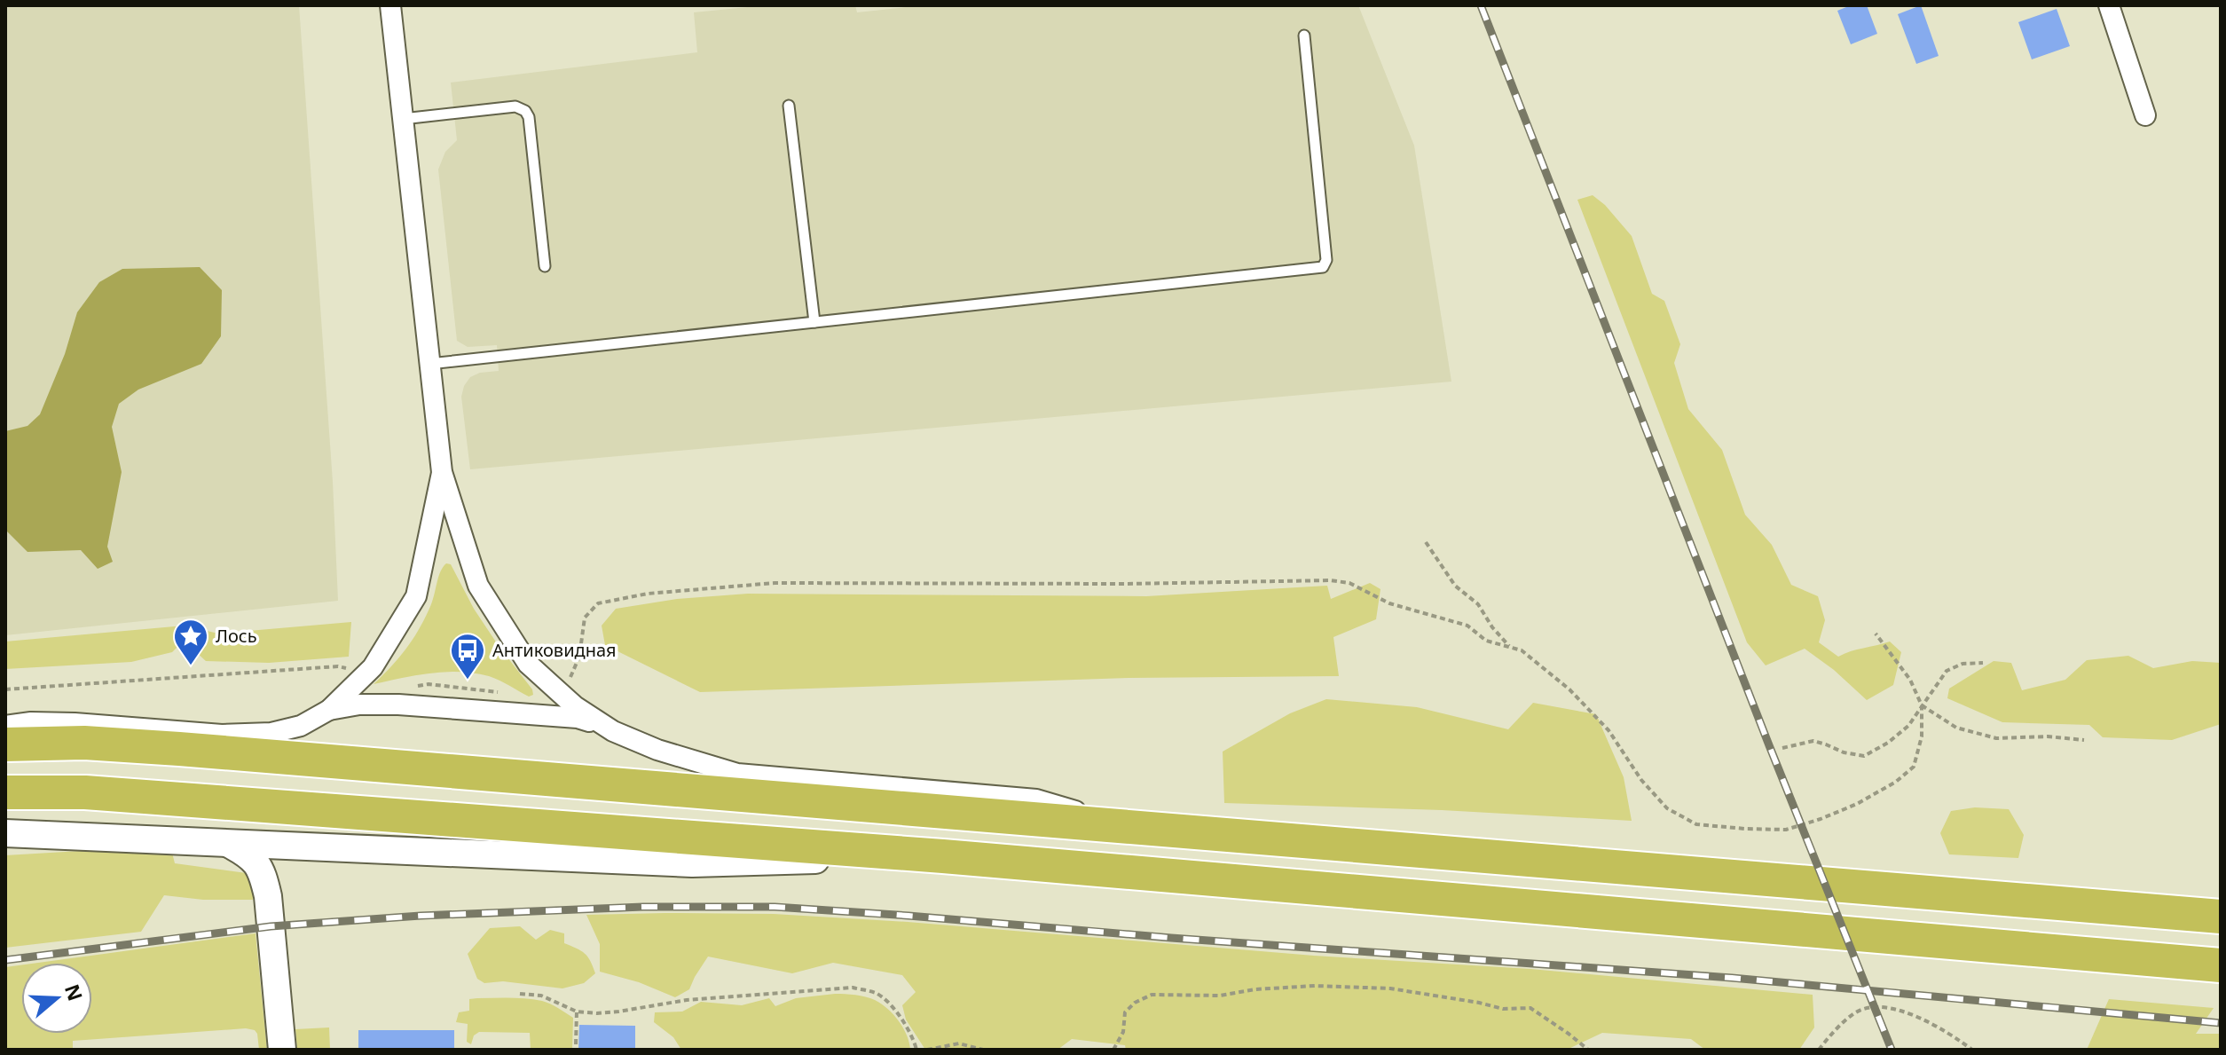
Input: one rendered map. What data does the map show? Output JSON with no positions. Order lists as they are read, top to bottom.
{
  "places": {
    "place": ["Лось"],
    "bus stop": ["Антиковидная"]
  },
  "north": "right"
}
